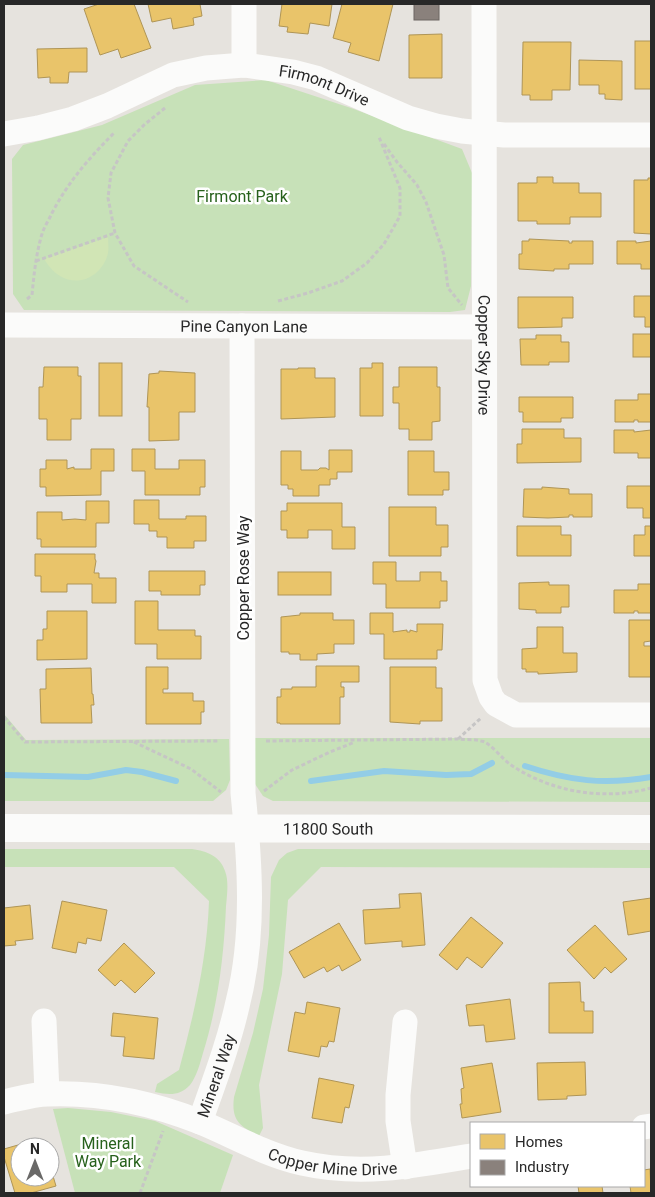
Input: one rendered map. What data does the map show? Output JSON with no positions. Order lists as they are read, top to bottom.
{
  "streets": {
    "main road": ["11800 South"],
    "street": [
      "Firmont Drive",
      "Pine Canyon Lane",
      "Copper Sky Drive",
      "Copper Rose Way",
      "Mineral Way",
      "Copper Mine Drive"
    ]
  },
  "crossings": [
    ["Firmont Drive", "Copper Sky Drive"],
    ["Pine Canyon Lane", "Copper Sky Drive"],
    ["Pine Canyon Lane", "Copper Rose Way"],
    ["Copper Rose Way", "11800 South"],
    ["Copper Rose Way", "Mineral Way"],
    ["11800 South", "Mineral Way"],
    ["Mineral Way", "Copper Mine Drive"]
  ],
  "parks": ["Firmont Park", "Mineral Way Park"],
  "legend": ["Homes", "Industry"],
  "north": "top"
}
